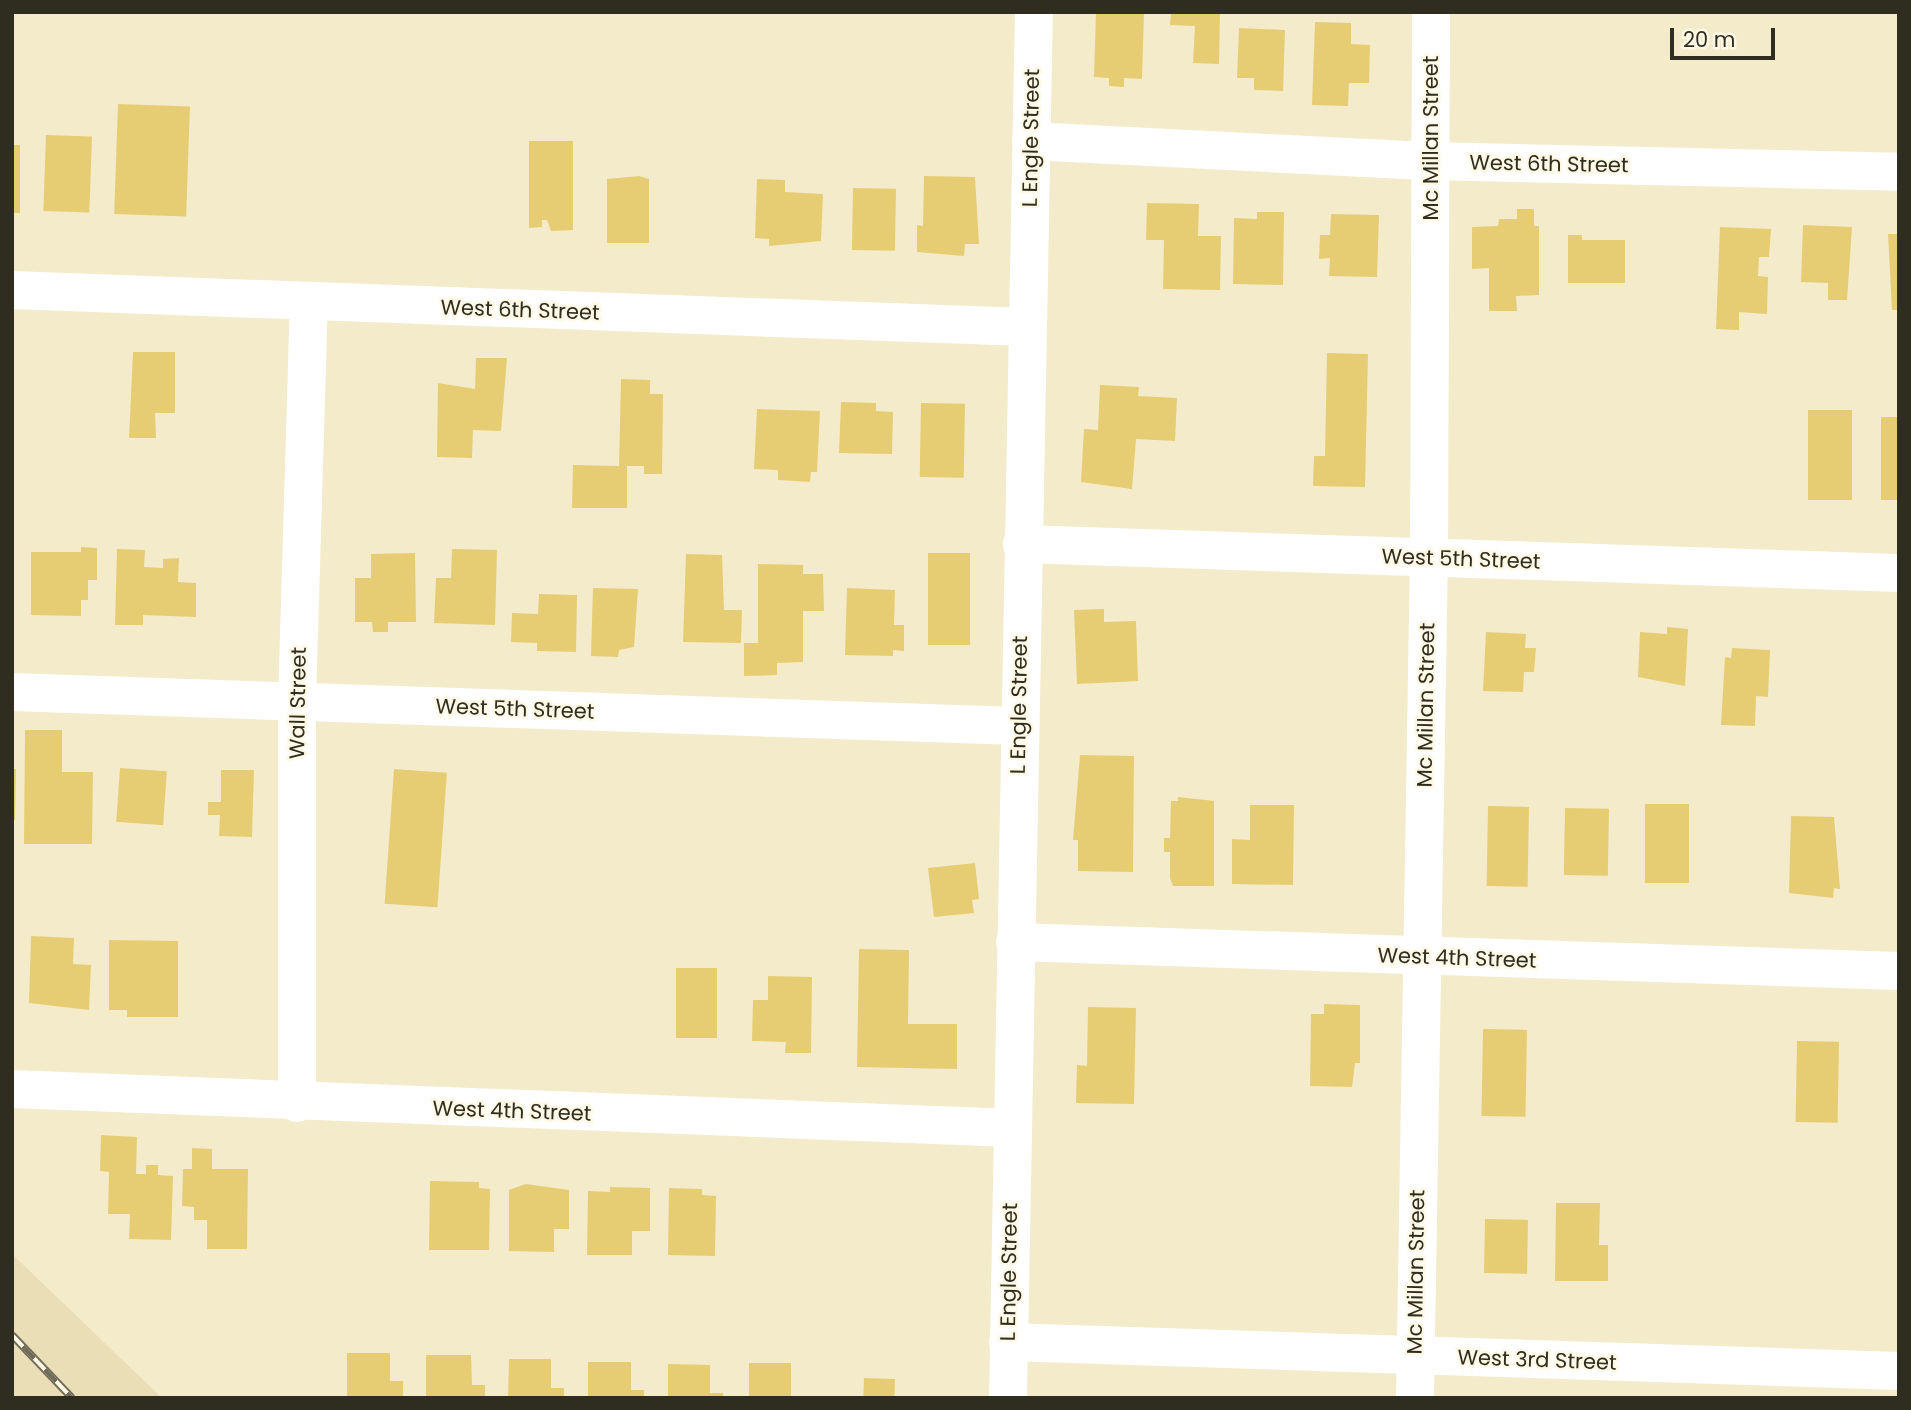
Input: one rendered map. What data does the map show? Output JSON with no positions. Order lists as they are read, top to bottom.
{
  "streets": {
    "street": [
      "L Engle Street",
      "Mc Millan Street",
      "West 6th Street",
      "West 5th Street",
      "Wall Street",
      "West 4th Street",
      "West 3rd Street"
    ]
  },
  "crossings": [
    ["L Engle Street", "West 6th Street"],
    ["L Engle Street", "West 5th Street"],
    ["L Engle Street", "West 4th Street"],
    ["L Engle Street", "West 3rd Street"],
    ["Mc Millan Street", "West 6th Street"],
    ["Mc Millan Street", "West 5th Street"],
    ["Mc Millan Street", "West 4th Street"],
    ["Mc Millan Street", "West 3rd Street"],
    ["West 6th Street", "Wall Street"],
    ["West 5th Street", "Wall Street"],
    ["Wall Street", "West 4th Street"]
  ],
  "scale_bar": "20 m"
}
